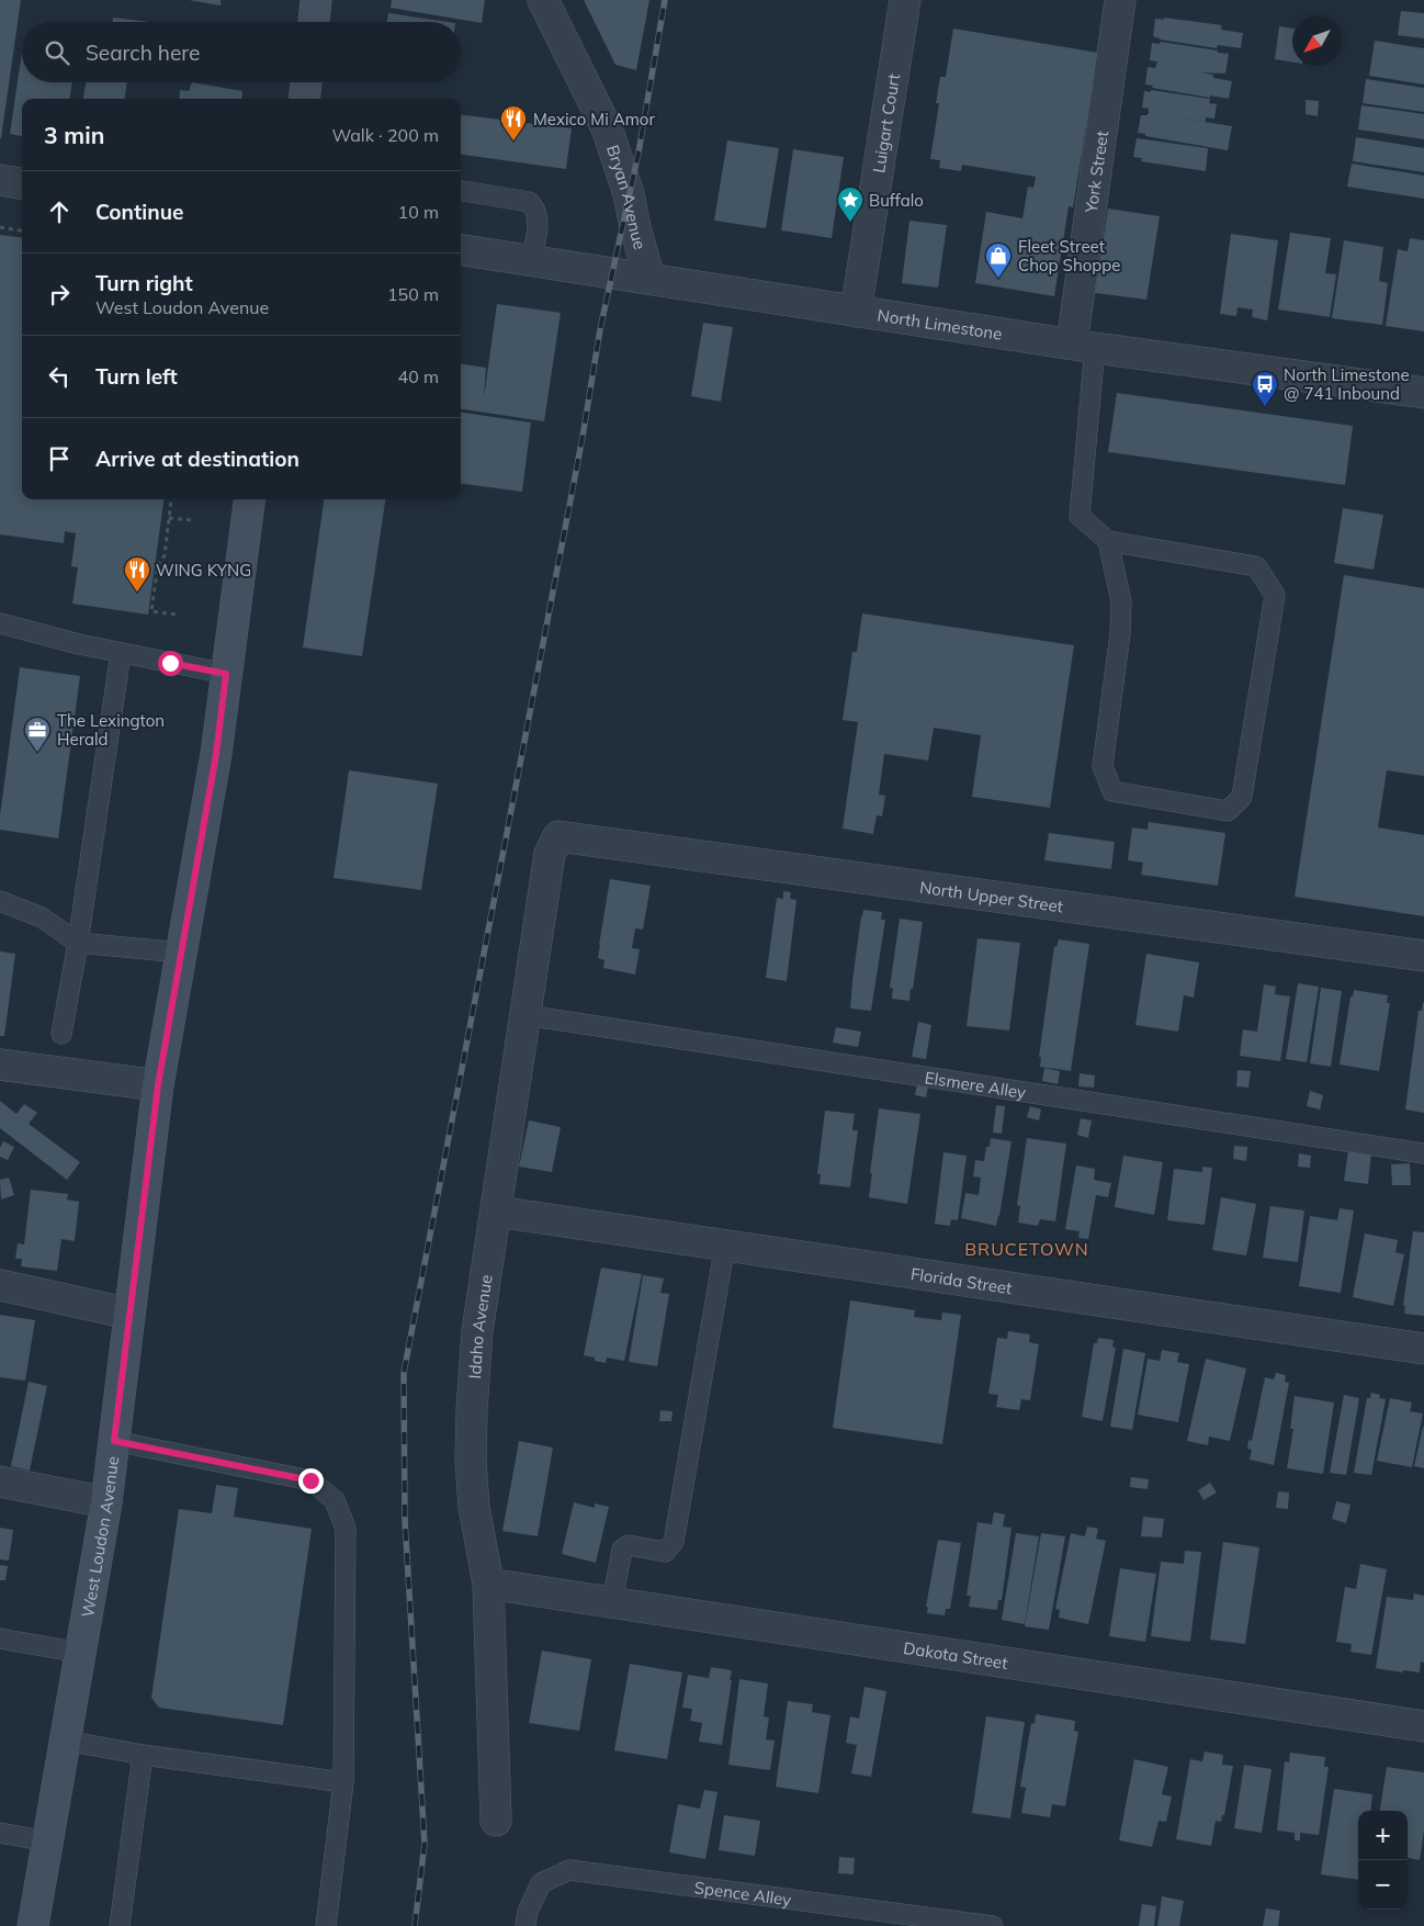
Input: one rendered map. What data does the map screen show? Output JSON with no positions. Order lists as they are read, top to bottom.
{
  "streets": {
    "main road": ["West Loudon Avenue"],
    "street": [
      "Luigart Court",
      "York Street",
      "Bryan Avenue",
      "North Limestone",
      "North Upper Street",
      "Florida Street",
      "Idaho Avenue",
      "Dakota Street"
    ],
    "lane": ["Elsmere Alley", "Spence Alley"]
  },
  "crossings": [
    ["Luigart Court", "North Limestone"],
    ["York Street", "North Limestone"],
    ["Bryan Avenue", "North Limestone"],
    ["North Upper Street", "Idaho Avenue"],
    ["Elsmere Alley", "Idaho Avenue"],
    ["Florida Street", "Idaho Avenue"],
    ["Idaho Avenue", "Dakota Street"]
  ],
  "districts": ["BRUCETOWN"],
  "places": {
    "restaurant": ["Mexico Mi Amor", "WING KYNG"],
    "place": ["Buffalo"],
    "shop": ["Fleet Street Chop Shoppe"],
    "bus stop": ["North Limestone @ 741 Inbound"],
    "office": ["The Lexington Herald"]
  },
  "north": "bottom left",
  "page": {
    "search": "Search here",
    "heading": ["3 min", "Walk · 200 m"],
    "list": [
      ["Continue", "10 m"],
      ["Turn right", "West Loudon Avenue", "150 m"],
      ["Turn left", "40 m"],
      "Arrive at destination"
    ],
    "map_buttons": ["+", "−"]
  }
}
